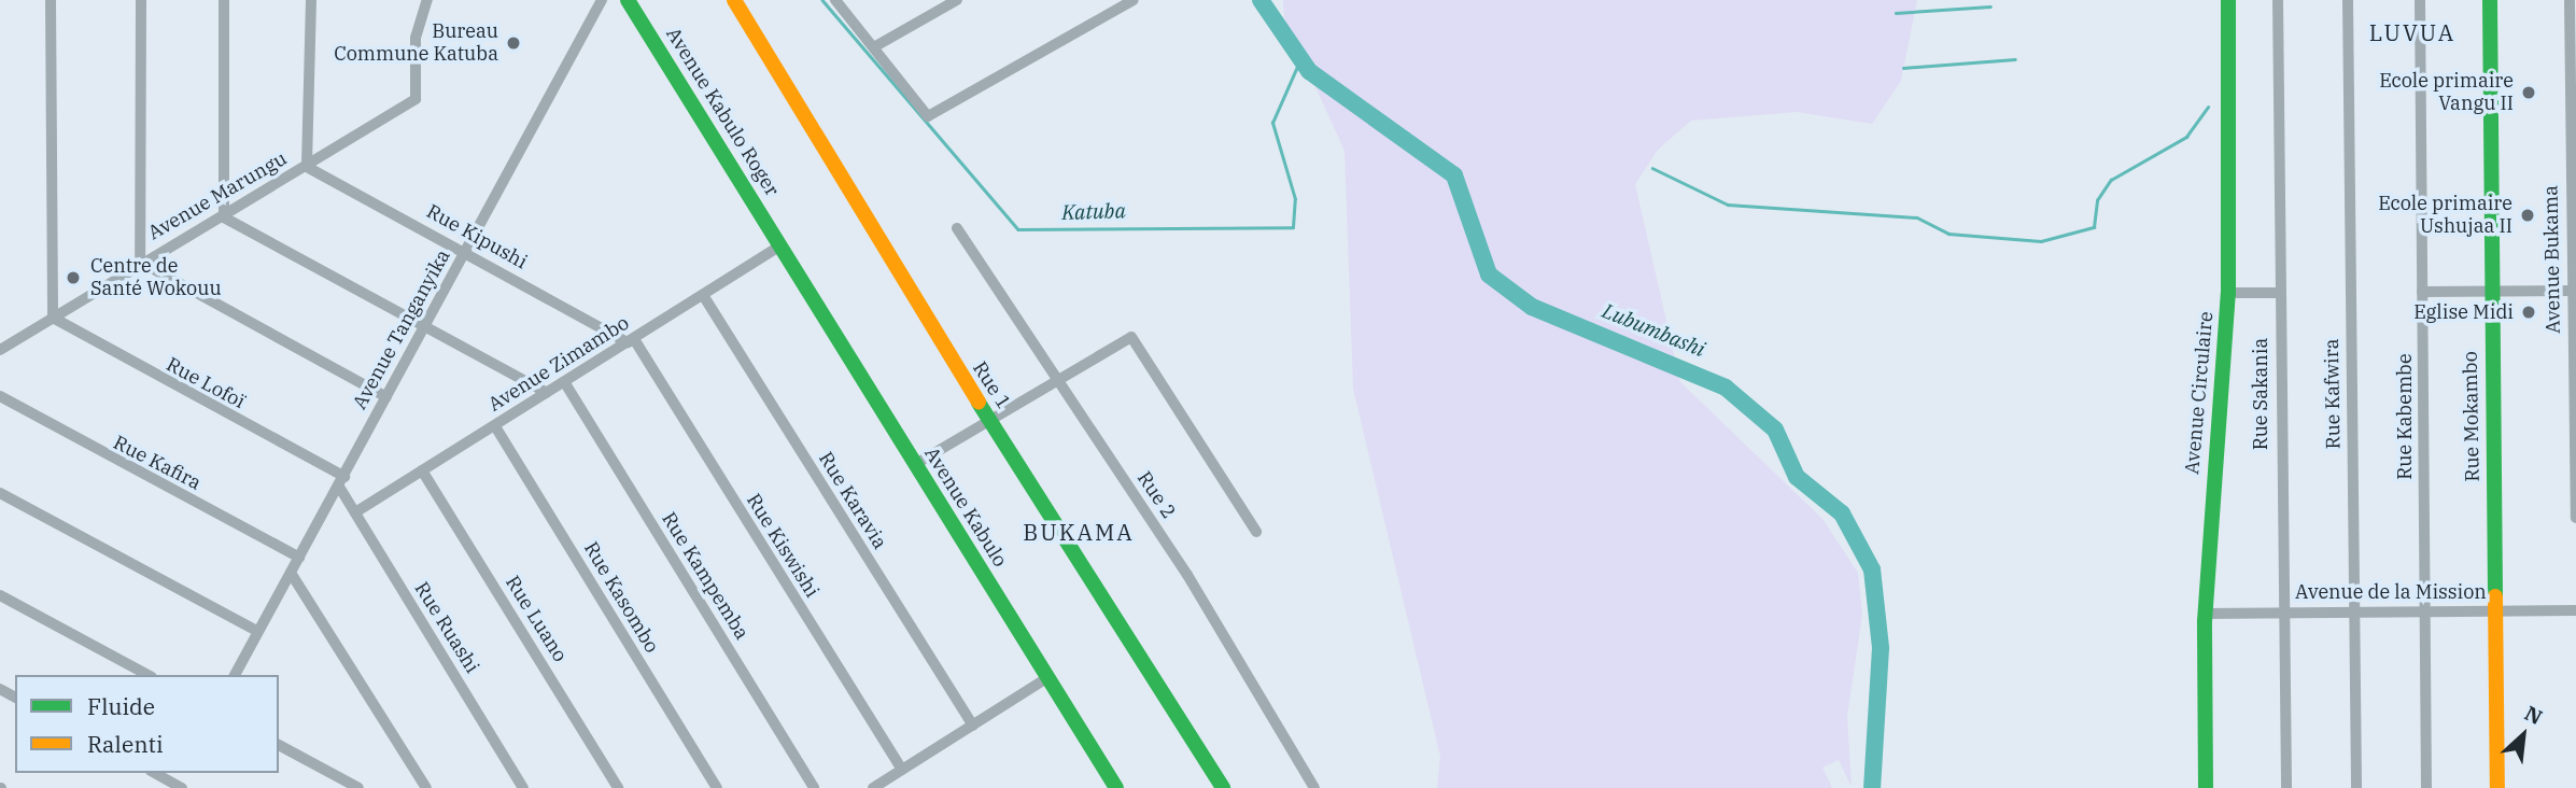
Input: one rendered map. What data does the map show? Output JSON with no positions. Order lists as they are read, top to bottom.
{
  "streets": {
    "street": [
      "Avenue Kabulo Roger",
      "Avenue Marungu",
      "Rue Kipushi",
      "Avenue Bukama",
      "Avenue Tanganyika",
      "Avenue Zimambo",
      "Rue Lofoï",
      "Rue 1",
      "Avenue Circulaire",
      "Rue Sakania",
      "Rue Kafwira",
      "Rue Kabembe",
      "Rue Mokambo",
      "Rue Kafira",
      "Rue 2",
      "Rue Karavia",
      "Avenue Kabulo",
      "Rue Kiswishi",
      "Rue Kampemba",
      "Avenue de la Mission",
      "Rue Kasombo",
      "Rue Luano",
      "Rue Ruashi"
    ]
  },
  "crossings": [
    ["Avenue Kabulo Roger", "Avenue Zimambo"],
    ["Avenue Kabulo Roger", "Avenue Kabulo"],
    ["Avenue Marungu", "Rue Kipushi"],
    ["Avenue Marungu", "Rue Lofoï"],
    ["Rue Kipushi", "Avenue Tanganyika"],
    ["Rue Kipushi", "Avenue Zimambo"],
    ["Rue Kipushi", "Rue Kiswishi"],
    ["Avenue Tanganyika", "Rue Lofoï"],
    ["Avenue Tanganyika", "Rue Kafira"],
    ["Avenue Tanganyika", "Rue Ruashi"],
    ["Avenue Zimambo", "Rue Karavia"],
    ["Avenue Zimambo", "Avenue Kabulo"],
    ["Avenue Zimambo", "Rue Kiswishi"],
    ["Avenue Zimambo", "Rue Kampemba"],
    ["Avenue Zimambo", "Rue Kasombo"],
    ["Avenue Zimambo", "Rue Luano"],
    ["Avenue Zimambo", "Rue Ruashi"],
    ["Rue Lofoï", "Rue Ruashi"],
    ["Avenue Circulaire", "Avenue de la Mission"],
    ["Rue Sakania", "Avenue de la Mission"],
    ["Rue Kafwira", "Avenue de la Mission"],
    ["Rue Kabembe", "Avenue de la Mission"],
    ["Rue Mokambo", "Avenue de la Mission"]
  ],
  "districts": ["LUVUA", "BUKAMA"],
  "water": ["Katuba", "Lubumbashi"],
  "places": [
    "Bureau Commune Katuba",
    "Ecole primaire Vangu II",
    "Ecole primaire Ushujaa II",
    "Centre de Santé Wokouu",
    "Eglise Midi"
  ],
  "legend": ["Fluide", "Ralenti"],
  "north": "top right"
}
